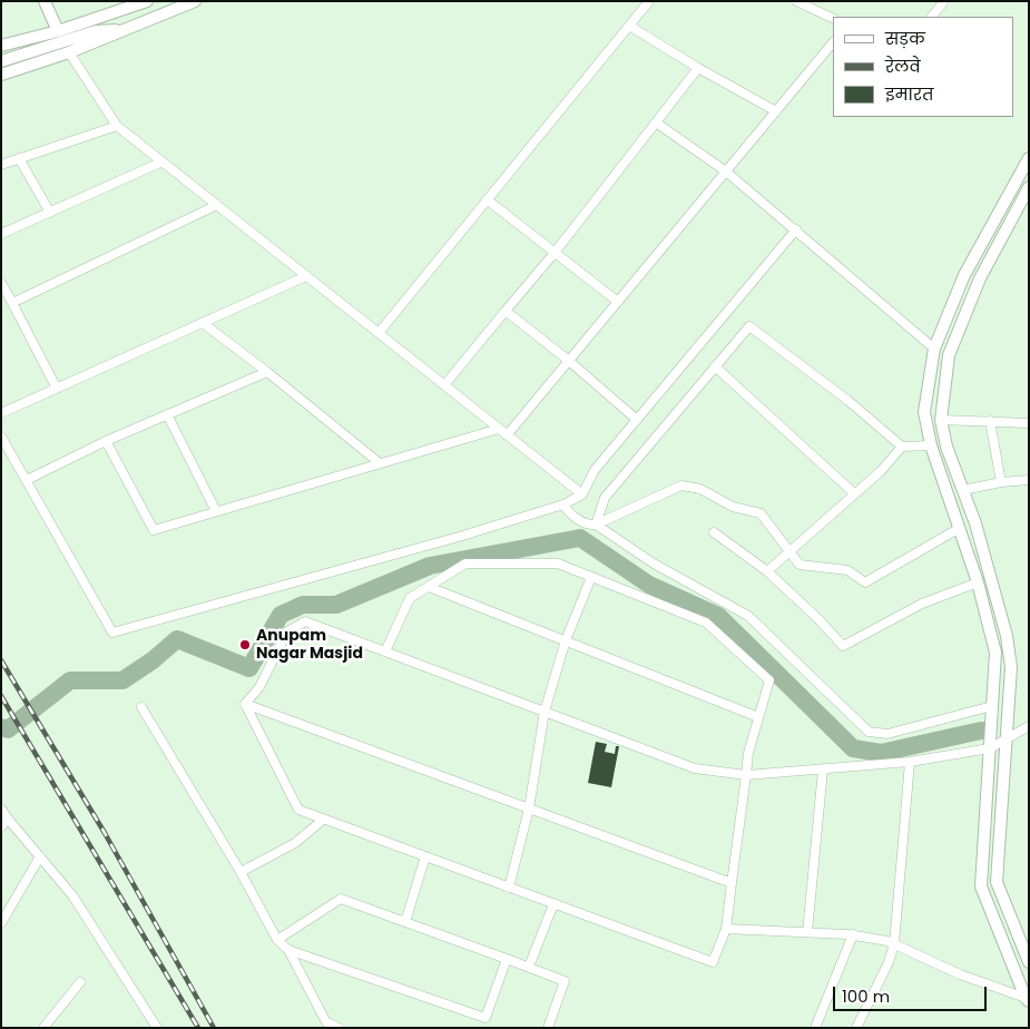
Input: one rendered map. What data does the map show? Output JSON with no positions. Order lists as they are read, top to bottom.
{
  "places": ["Anupam Nagar Masjid"],
  "legend": ["सड़क", "रेलवे", "इमारत"],
  "scale_bar": "100 m"
}
